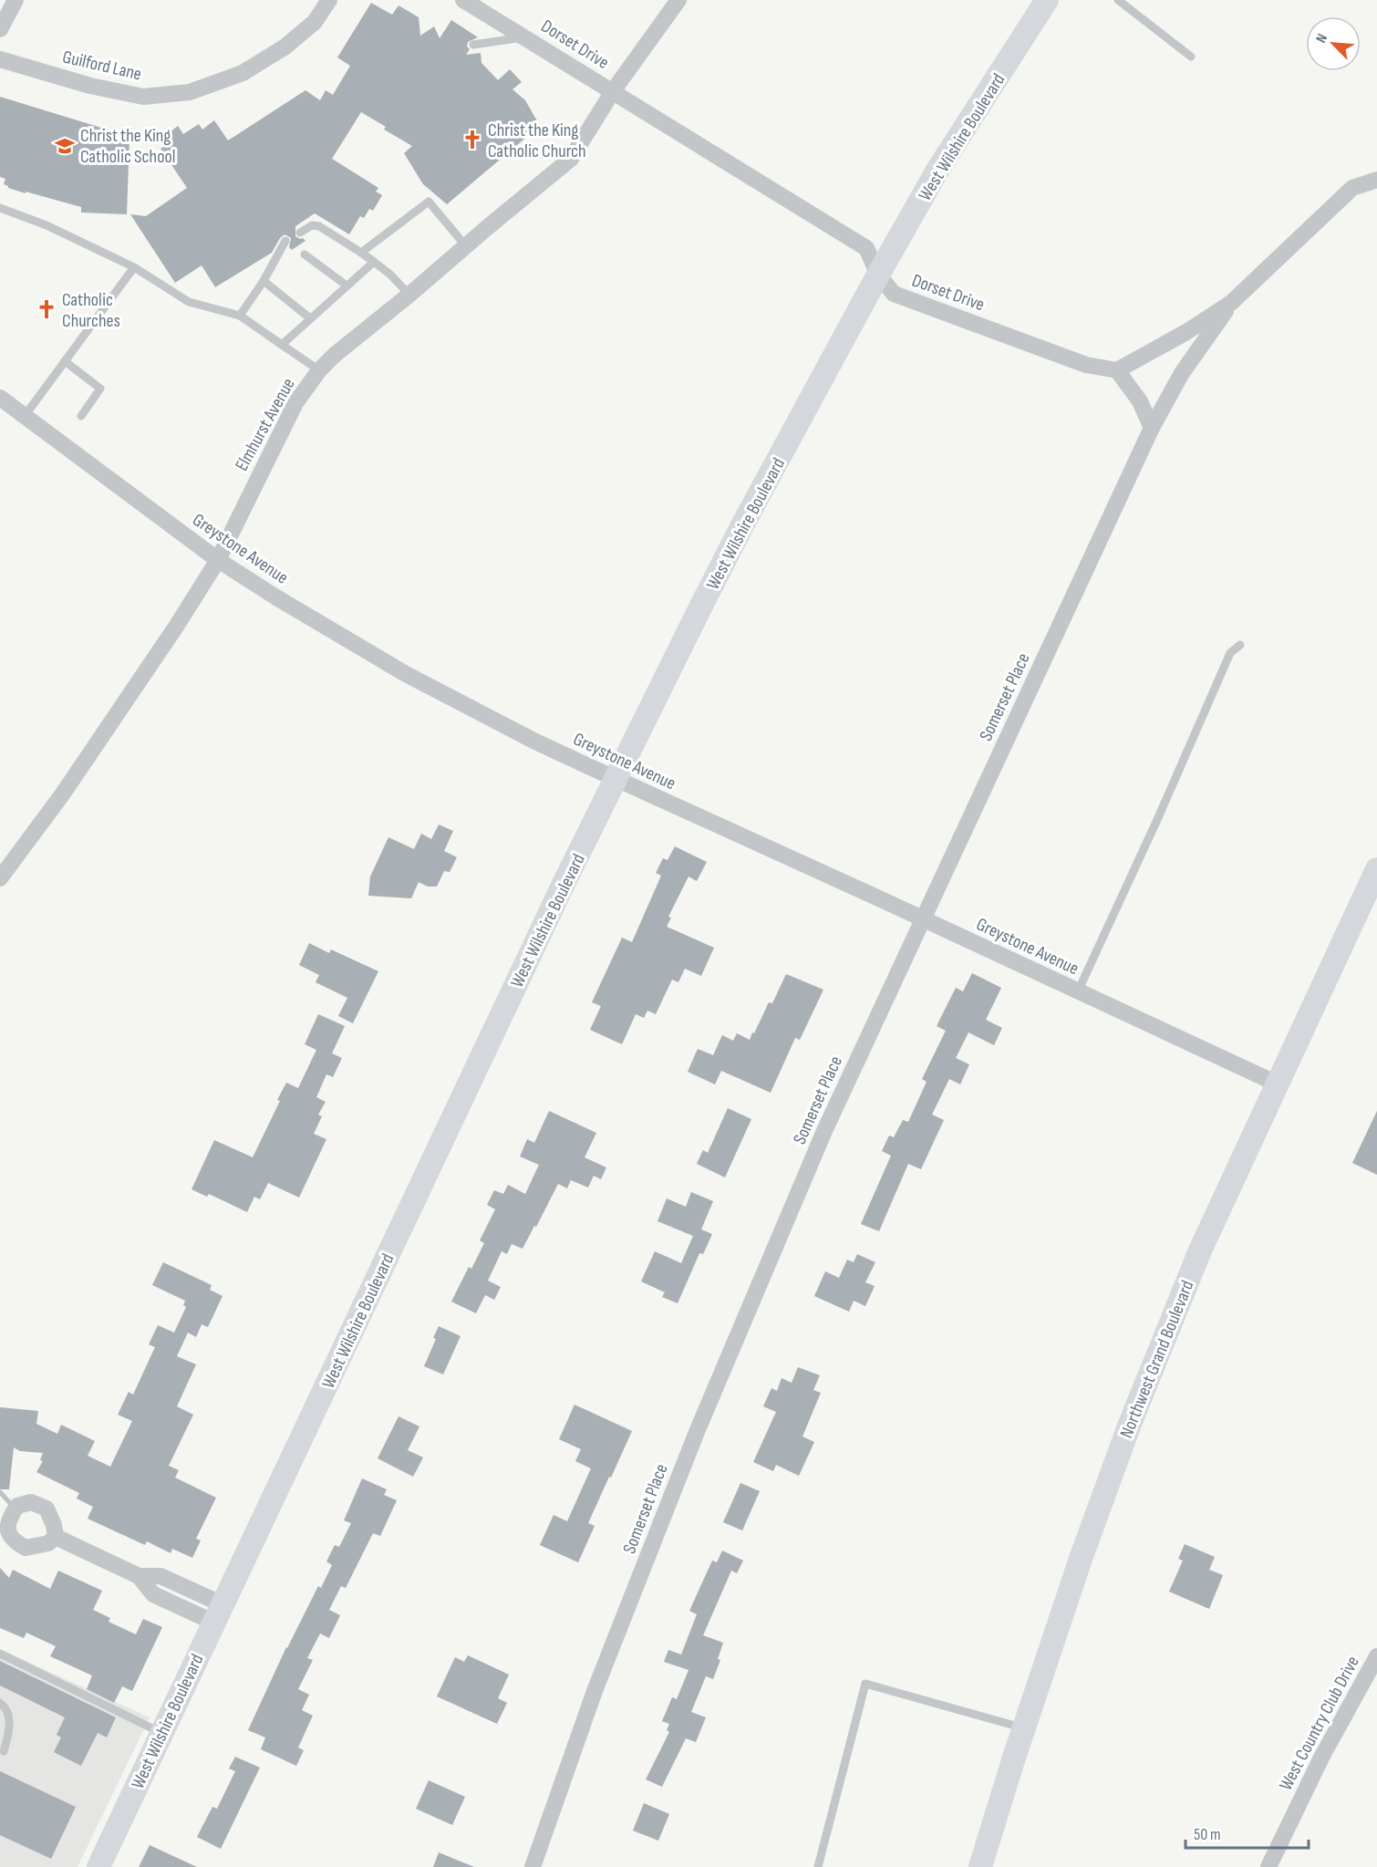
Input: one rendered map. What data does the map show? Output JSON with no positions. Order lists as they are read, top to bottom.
{
  "streets": {
    "street": [
      "Dorset Drive",
      "Guilford Lane",
      "West Wilshire Boulevard",
      "Elmhurst Avenue",
      "Greystone Avenue",
      "Somerset Place",
      "Northwest Grand Boulevard",
      "West Country Club Drive"
    ]
  },
  "crossings": [
    ["Dorset Drive", "West Wilshire Boulevard"],
    ["Dorset Drive", "Elmhurst Avenue"],
    ["West Wilshire Boulevard", "Greystone Avenue"],
    ["Elmhurst Avenue", "Greystone Avenue"],
    ["Greystone Avenue", "Somerset Place"],
    ["Greystone Avenue", "Northwest Grand Boulevard"]
  ],
  "places": {
    "church": ["Christ the King Catholic Church", "Catholic Churches"],
    "school or university": ["Christ the King Catholic School"]
  },
  "scale_bar": "50 m",
  "north": "top left"
}
